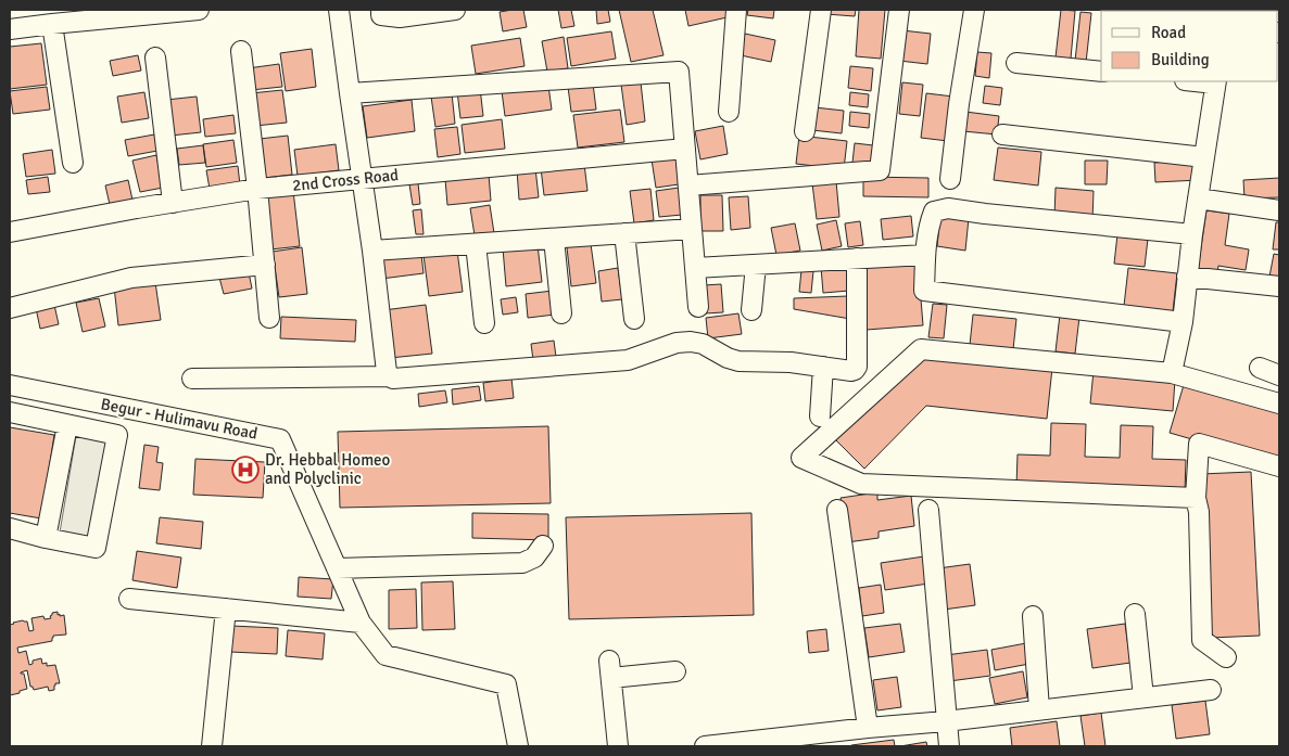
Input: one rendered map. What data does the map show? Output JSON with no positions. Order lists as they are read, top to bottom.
{
  "streets": {
    "street": ["2nd Cross Road", "Begur - Hulimavu Road"]
  },
  "places": {
    "hospital": ["Dr. Hebbal Homeo and Polyclinic"]
  },
  "legend": ["Road", "Building"]
}
